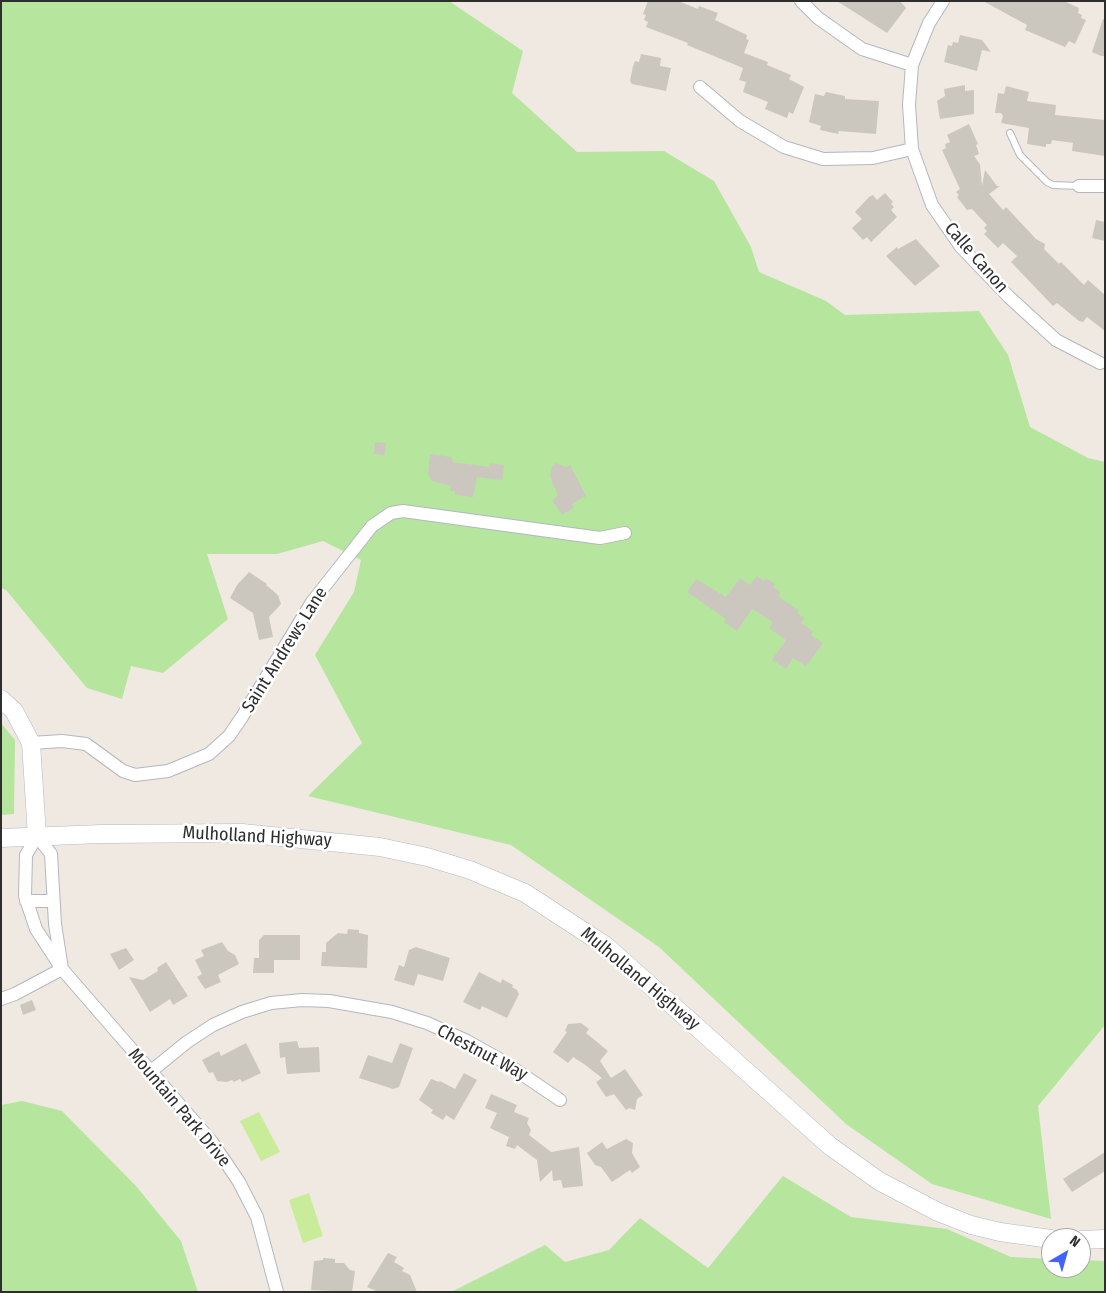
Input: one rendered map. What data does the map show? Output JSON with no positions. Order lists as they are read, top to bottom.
{
  "streets": {
    "main road": ["Mulholland Highway"],
    "street": [
      "Calle Canon",
      "Saint Andrews Lane",
      "Chestnut Way",
      "Mountain Park Drive"
    ]
  },
  "crossings": [
    ["Mulholland Highway", "Mountain Park Drive"],
    ["Chestnut Way", "Mountain Park Drive"]
  ],
  "north": "top right"
}
